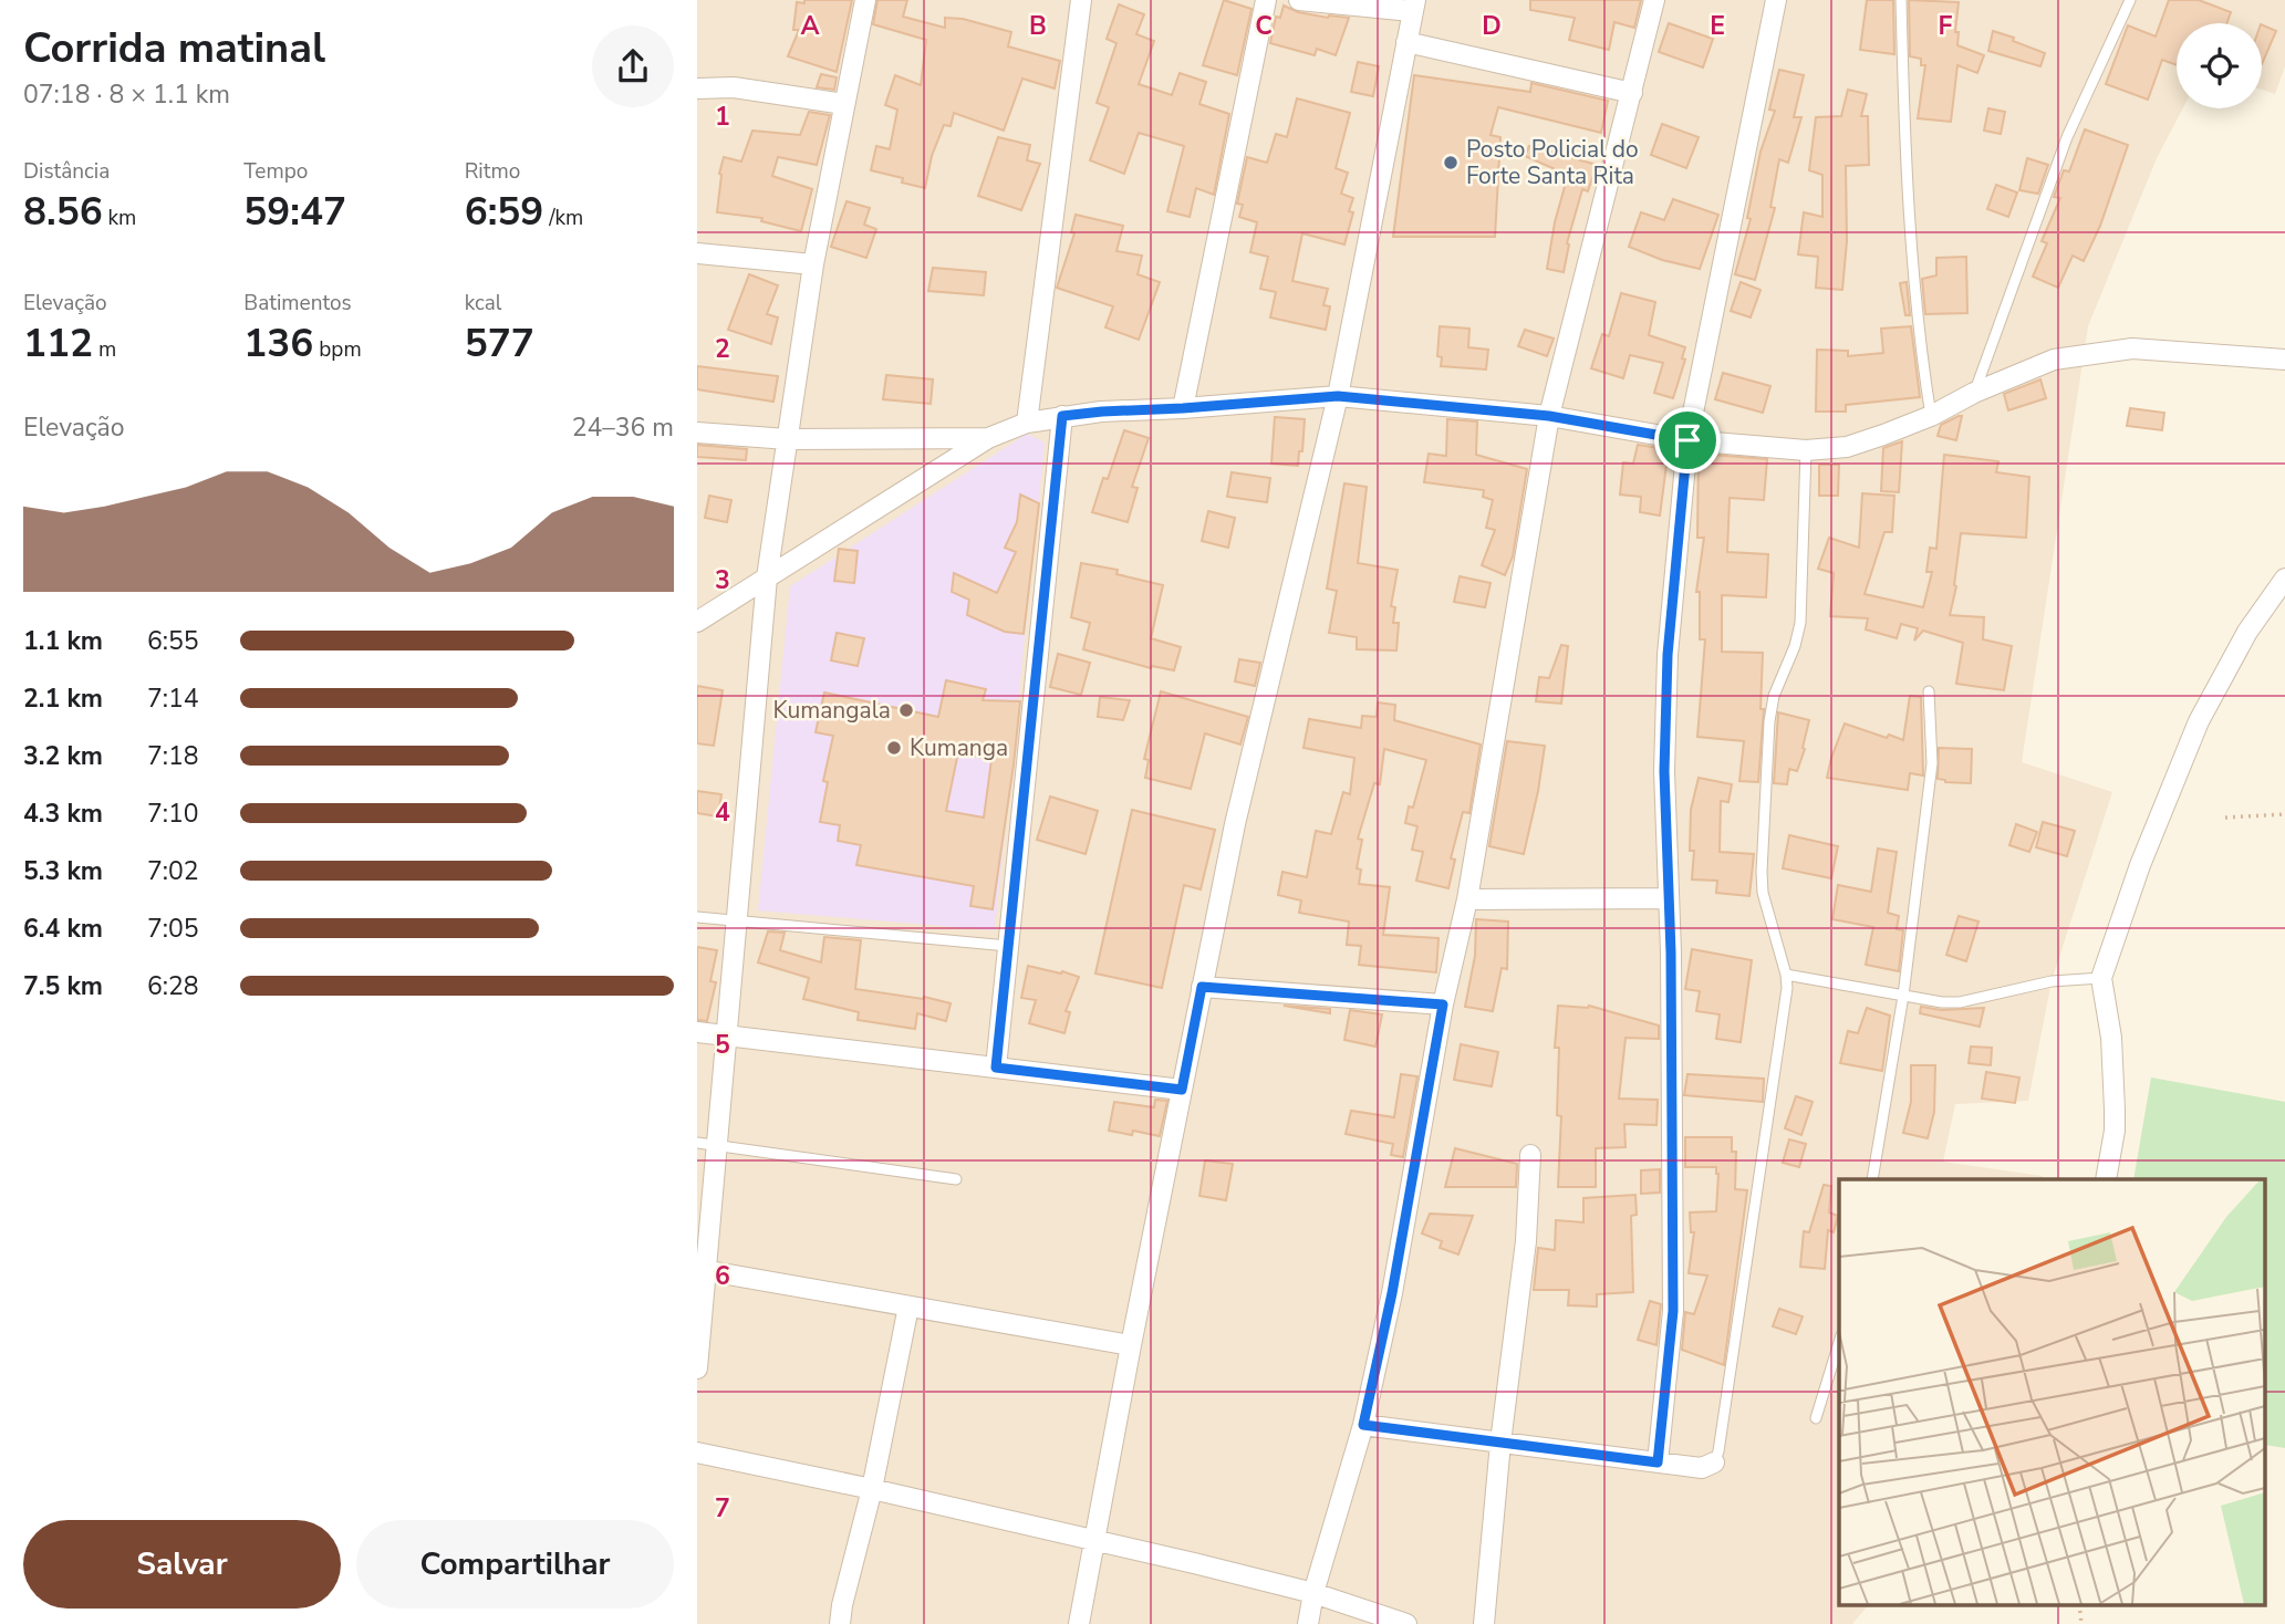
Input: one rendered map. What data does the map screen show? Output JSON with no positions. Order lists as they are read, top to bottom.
{
  "places": ["Posto Policial do Forte Santa Rita", "Kumangala", "Kumanga"],
  "page": {
    "heading": ["Corrida matinal", "07:18 · 8 × 1.1 km"],
    "stats": [
      ["Distância", "8.56 km"],
      ["Tempo", "59:47"],
      ["Ritmo", "6:59 /km"],
      ["Elevação", "112 m"],
      ["Batimentos", "136 bpm"],
      ["kcal", "577"]
    ],
    "chart": ["Elevação", "24–36 m"],
    "list": [
      {
        "name": "1.1 km",
        "note": "6:55"
      },
      {
        "name": "2.1 km",
        "note": "7:14"
      },
      {
        "name": "3.2 km",
        "note": "7:18"
      },
      {
        "name": "4.3 km",
        "note": "7:10"
      },
      {
        "name": "5.3 km",
        "note": "7:02"
      },
      {
        "name": "6.4 km",
        "note": "7:05"
      },
      {
        "name": "7.5 km",
        "note": "6:28"
      }
    ],
    "buttons": ["Salvar", "Compartilhar"]
  },
  "grid": {
    "columns": [
      "A",
      "B",
      "C",
      "D",
      "E",
      "F"
    ],
    "rows": [
      "1",
      "2",
      "3",
      "4",
      "5",
      "6",
      "7"
    ]
  }
}
